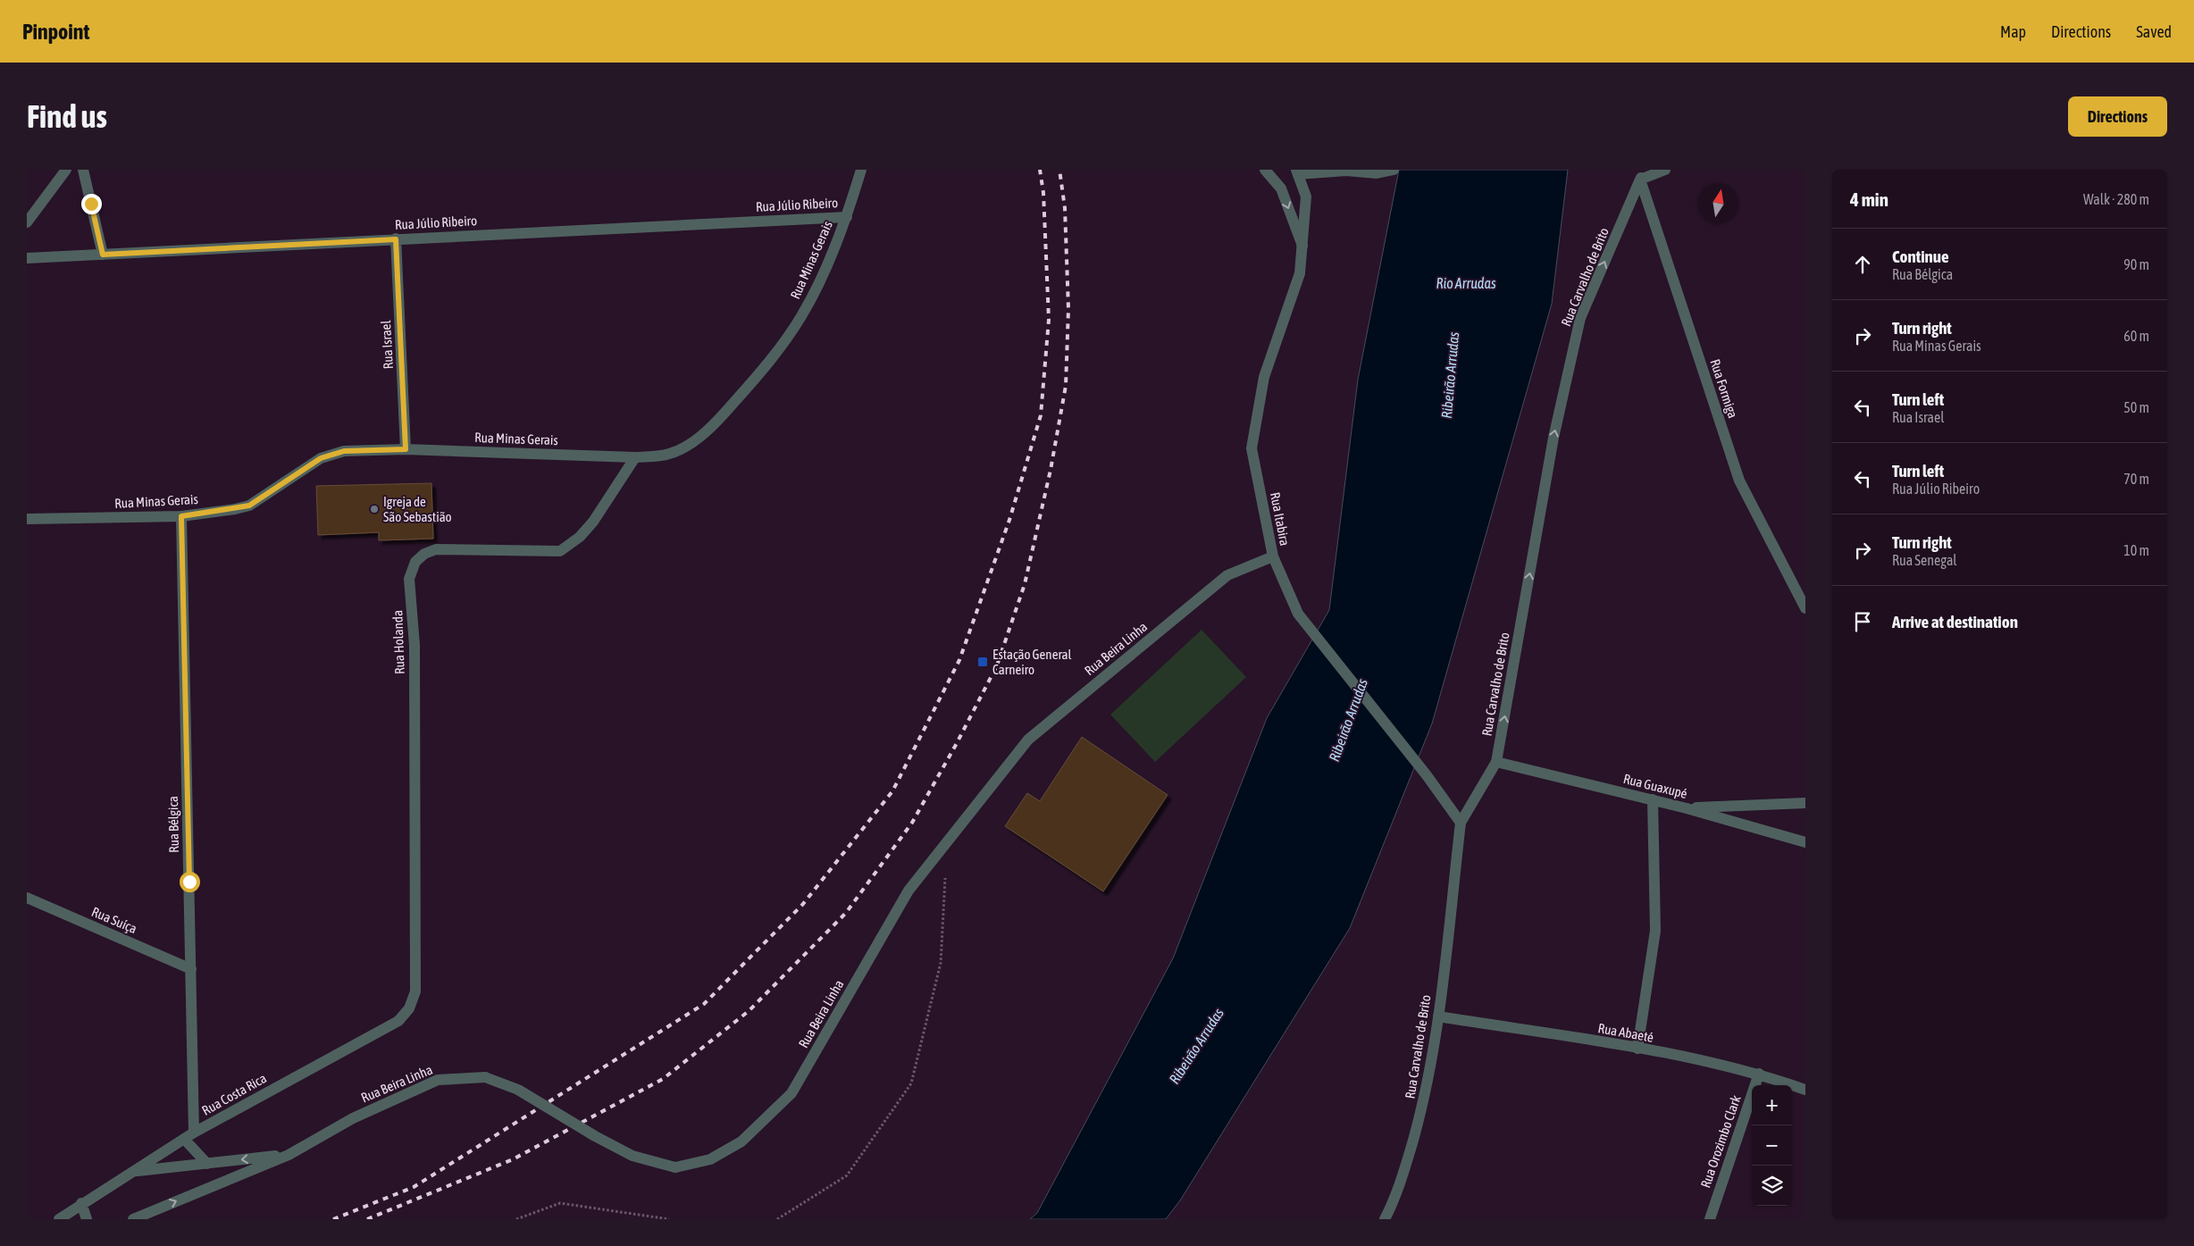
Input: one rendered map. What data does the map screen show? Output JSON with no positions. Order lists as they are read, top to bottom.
{
  "streets": {
    "street": [
      "Rua Júlio Ribeiro",
      "Rua Minas Gerais",
      "Rua Carvalho de Brito",
      "Rua Israel",
      "Rua Formiga",
      "Rua Itabira",
      "Rua Holanda",
      "Rua Beira Linha",
      "Rua Guaxupé",
      "Rua Bélgica",
      "Rua Suíça",
      "Rua Abaeté",
      "Rua Costa Rica",
      "Rua Orozimbo Clark"
    ]
  },
  "crossings": [
    ["Rua Júlio Ribeiro", "Rua Minas Gerais"],
    ["Rua Júlio Ribeiro", "Rua Israel"],
    ["Rua Minas Gerais", "Rua Israel"],
    ["Rua Minas Gerais", "Rua Holanda"],
    ["Rua Minas Gerais", "Rua Bélgica"],
    ["Rua Carvalho de Brito", "Rua Formiga"],
    ["Rua Carvalho de Brito", "Rua Itabira"],
    ["Rua Carvalho de Brito", "Rua Guaxupé"],
    ["Rua Carvalho de Brito", "Rua Abaeté"],
    ["Rua Itabira", "Rua Beira Linha"],
    ["Rua Holanda", "Rua Costa Rica"],
    ["Rua Beira Linha", "Rua Costa Rica"],
    ["Rua Bélgica", "Rua Suíça"],
    ["Rua Bélgica", "Rua Costa Rica"],
    ["Rua Abaeté", "Rua Orozimbo Clark"]
  ],
  "one_way": ["Rua Carvalho de Brito"],
  "water": ["Rio Arrudas", "Ribeirão Arrudas"],
  "places": {
    "other": ["Igreja de São Sebastião"],
    "transit": ["Estação General Carneiro"]
  },
  "north": "top",
  "page": {
    "header": "Pinpoint",
    "nav": ["Map", "Directions", "Saved"],
    "buttons": "Directions",
    "title": "Find us",
    "heading": ["4 min", "Walk · 280 m"],
    "list": [
      ["Continue", "Rua Bélgica", "90 m"],
      ["Turn right", "Rua Minas Gerais", "60 m"],
      ["Turn left", "Rua Israel", "50 m"],
      ["Turn left", "Rua Júlio Ribeiro", "70 m"],
      ["Turn right", "Rua Senegal", "10 m"],
      "Arrive at destination"
    ],
    "map_buttons": ["+", "−"]
  }
}
